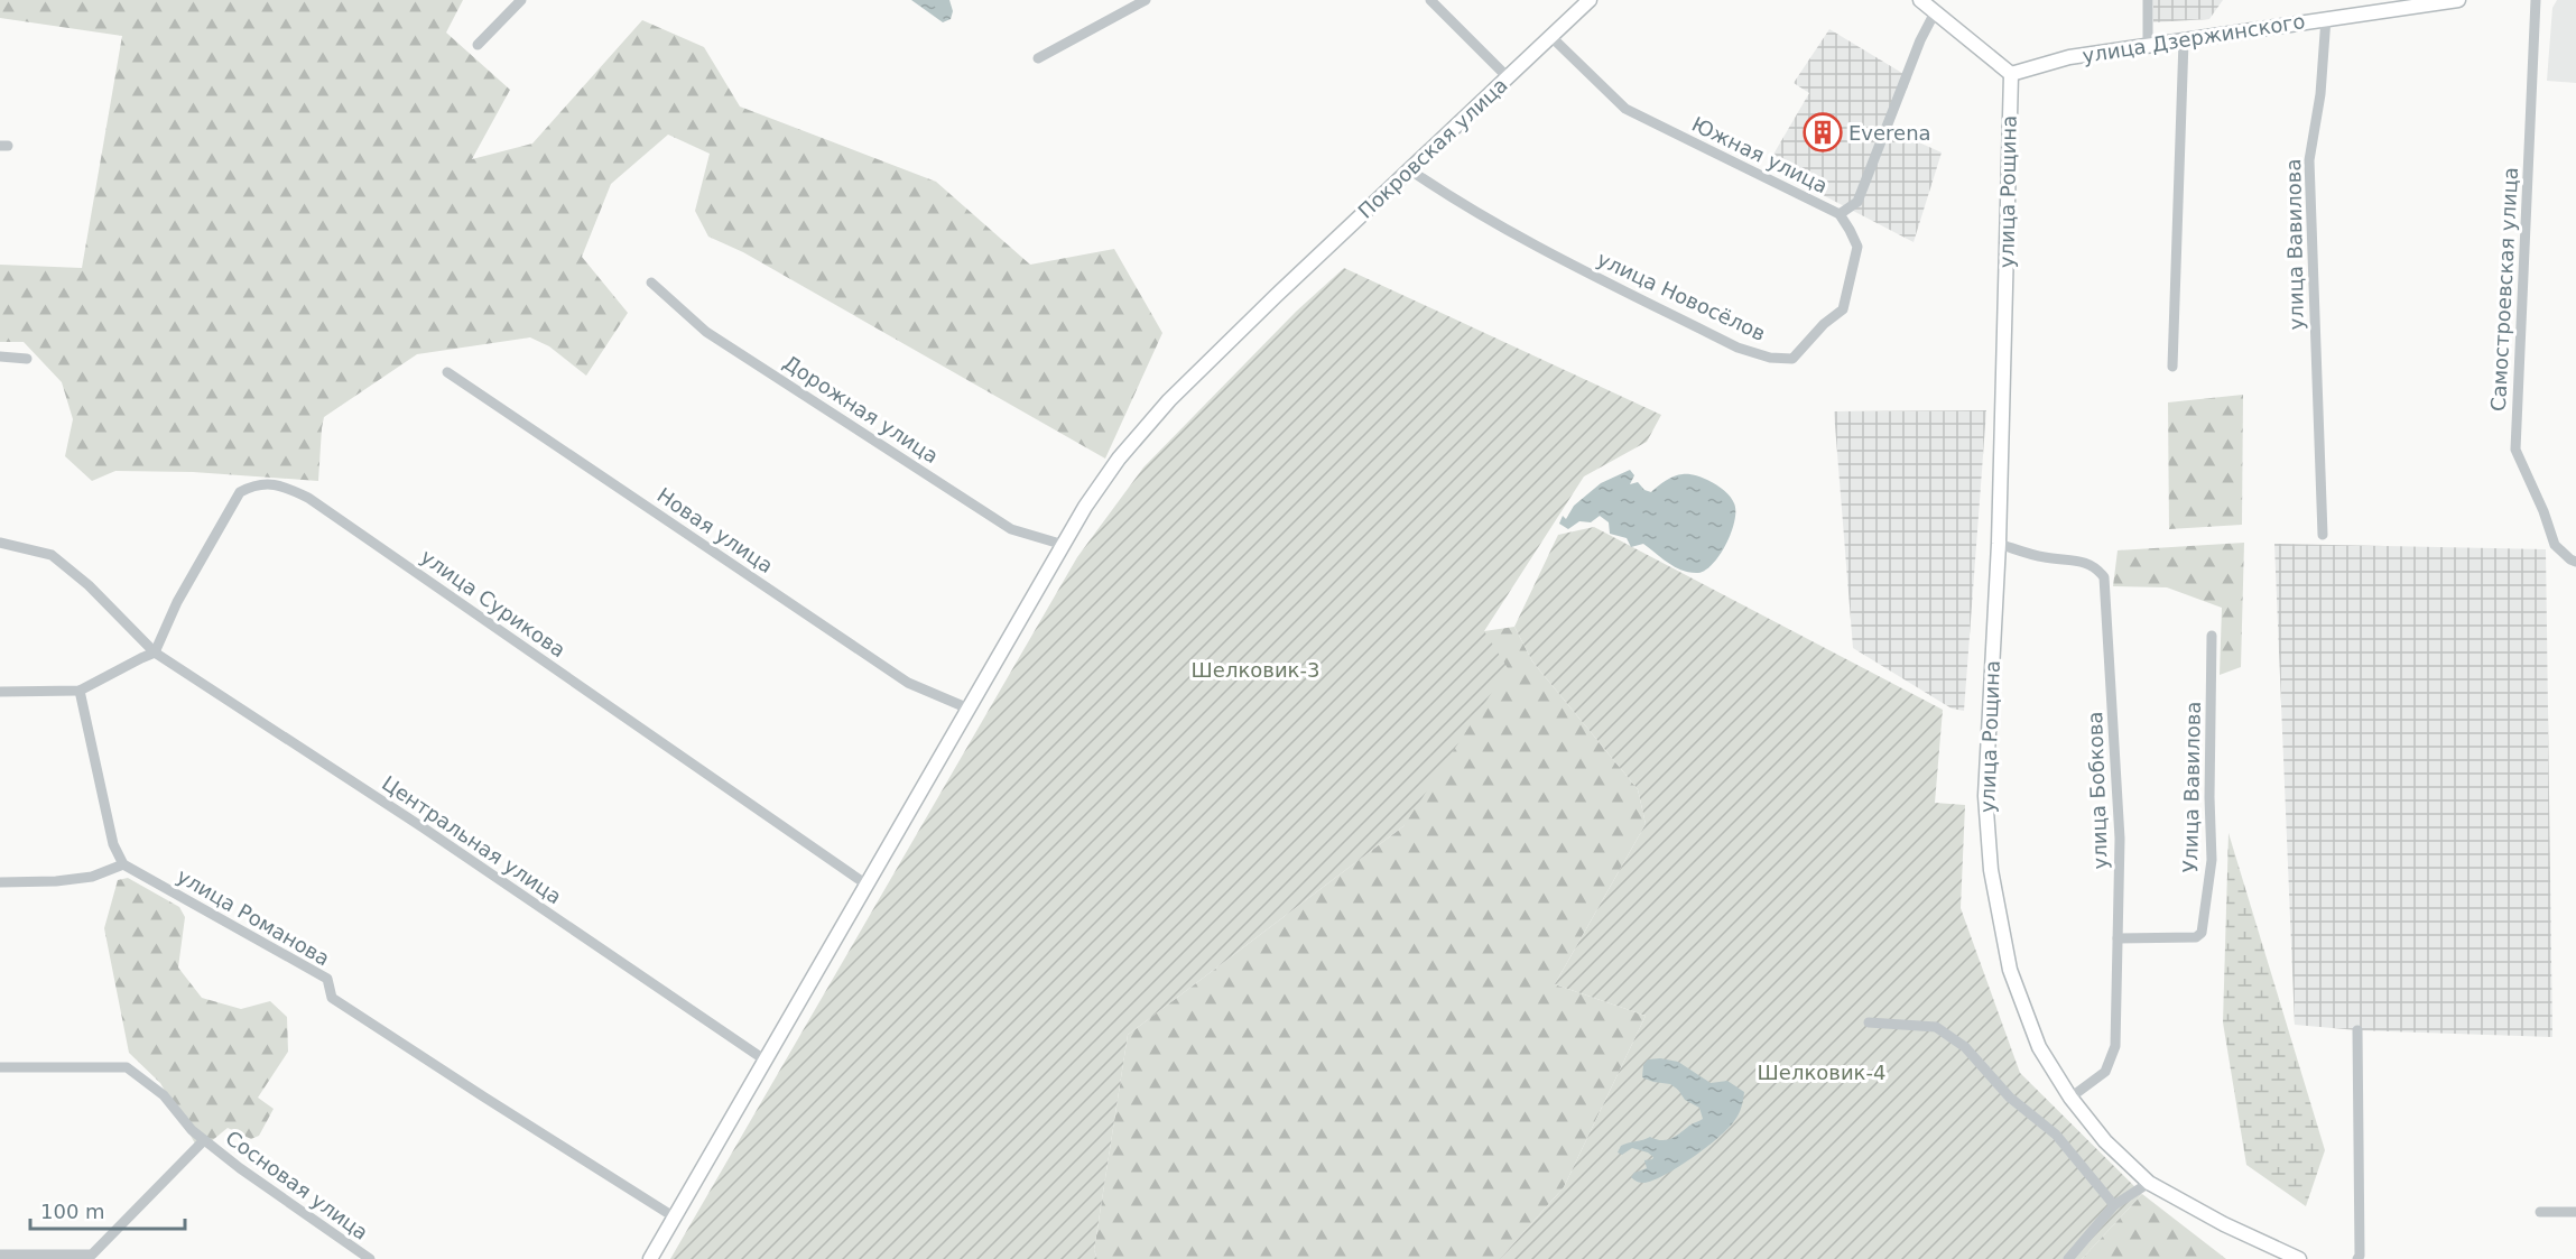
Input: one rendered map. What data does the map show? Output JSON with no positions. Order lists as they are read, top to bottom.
{
  "streets": {
    "street": [
      "улица Дзержинского",
      "Покровская улица",
      "Южная улица",
      "улица Рощина",
      "улица Вавилова",
      "Самостроевская улица",
      "улица Новосёлов",
      "Дорожная улица",
      "Новая улица",
      "улица Сурикова",
      "Улица Вавилова",
      "улица Бобкова",
      "Центральная улица",
      "улица Романова",
      "Сосновая улица"
    ]
  },
  "crossings": [
    ["улица Дзержинского", "улица Рощина"],
    ["улица Дзержинского", "улица Вавилова"],
    ["Покровская улица", "Южная улица"],
    ["Покровская улица", "улица Новосёлов"],
    ["Покровская улица", "Дорожная улица"],
    ["Покровская улица", "Новая улица"],
    ["Покровская улица", "улица Сурикова"],
    ["Покровская улица", "Центральная улица"],
    ["Покровская улица", "улица Романова"],
    ["Южная улица", "улица Новосёлов"],
    ["улица Рощина", "улица Бобкова"],
    ["улица Сурикова", "Центральная улица"],
    ["Улица Вавилова", "улица Бобкова"]
  ],
  "parks": ["Шелковик-3", "Шелковик-4"],
  "places": {
    "building": ["Everena"]
  },
  "scale_bar": "100 m"
}
